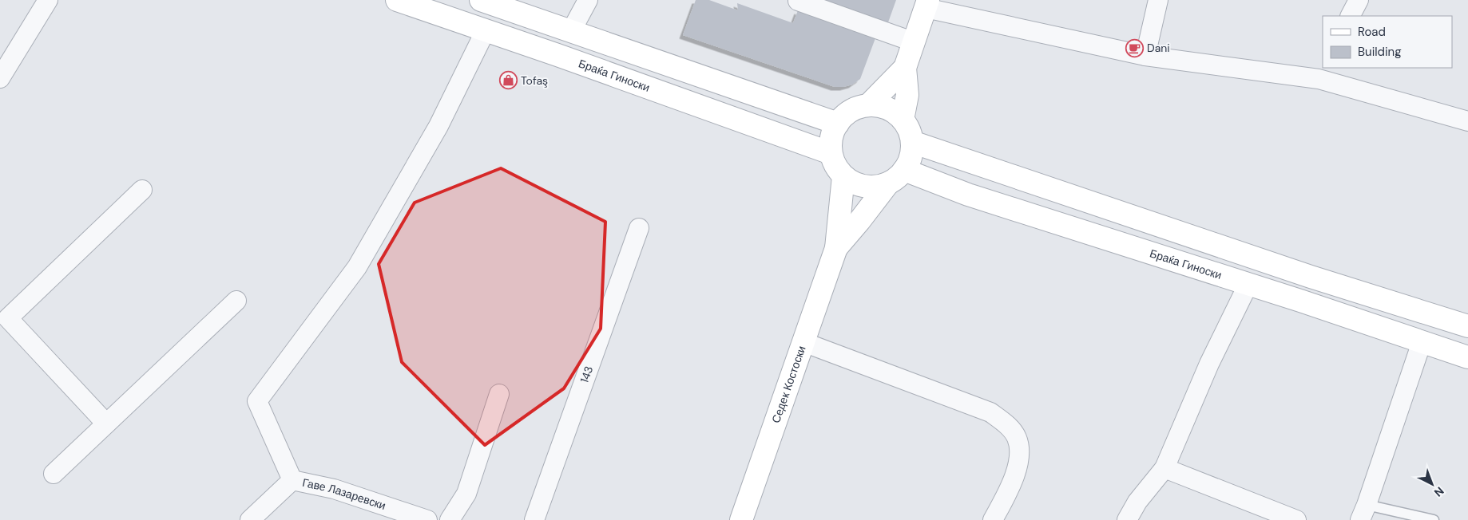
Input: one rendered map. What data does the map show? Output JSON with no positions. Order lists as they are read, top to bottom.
{
  "streets": {
    "main road": ["Браќа Гиноски", "Седек Костоски"],
    "street": ["143", "Гаве Лазаревски"]
  },
  "places": {
    "cafe": ["Dani"],
    "shop": ["Tofaş"]
  },
  "legend": ["Road", "Building"],
  "north": "bottom right"
}
